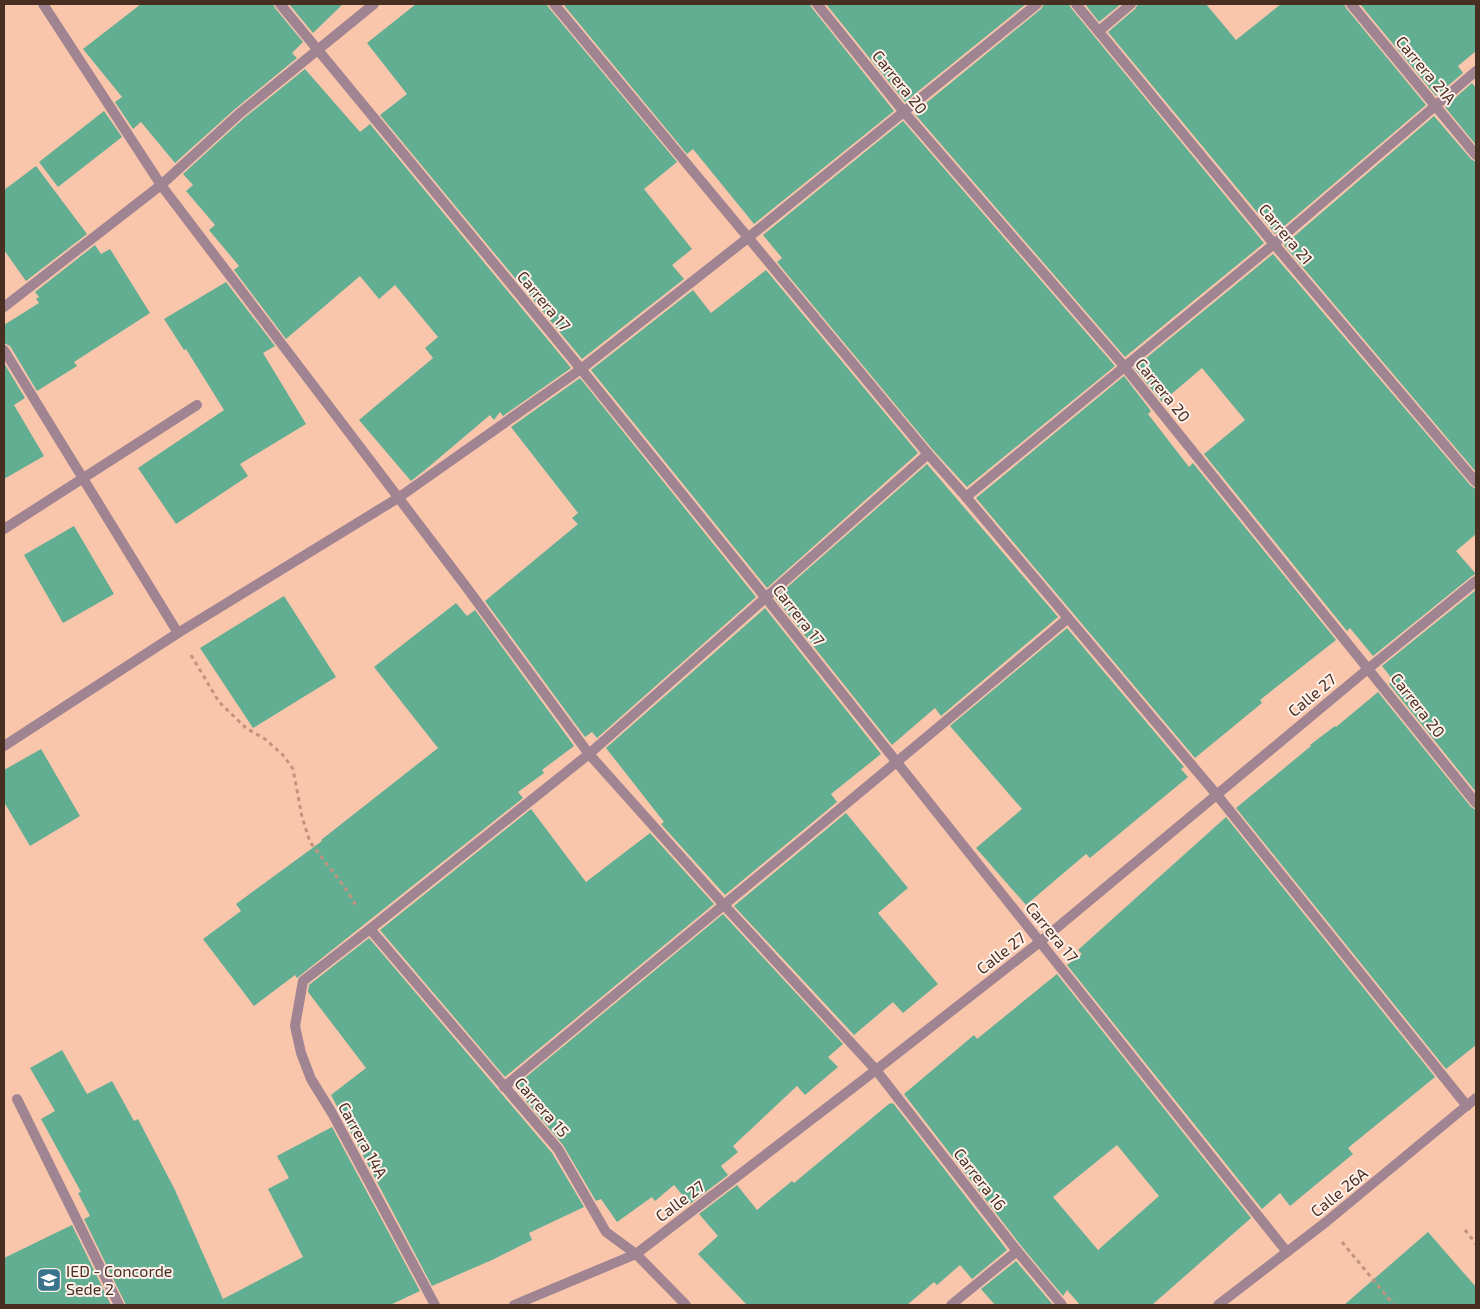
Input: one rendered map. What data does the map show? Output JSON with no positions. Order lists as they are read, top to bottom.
{
  "streets": {
    "street": [
      "Carrera 21A",
      "Carrera 20",
      "Carrera 21",
      "Carrera 17",
      "Calle 27",
      "Carrera 15",
      "Carrera 14A",
      "Carrera 16",
      "Calle 26A"
    ]
  },
  "crossings": [
    ["Carrera 20", "Calle 27"],
    ["Carrera 17", "Calle 27"],
    ["Carrera 17", "Calle 26A"],
    ["Calle 27", "Carrera 15"],
    ["Calle 27", "Carrera 16"],
    ["Carrera 15", "Carrera 14A"]
  ],
  "places": {
    "school or university": ["IED - Concorde Sede 2"]
  }
}
